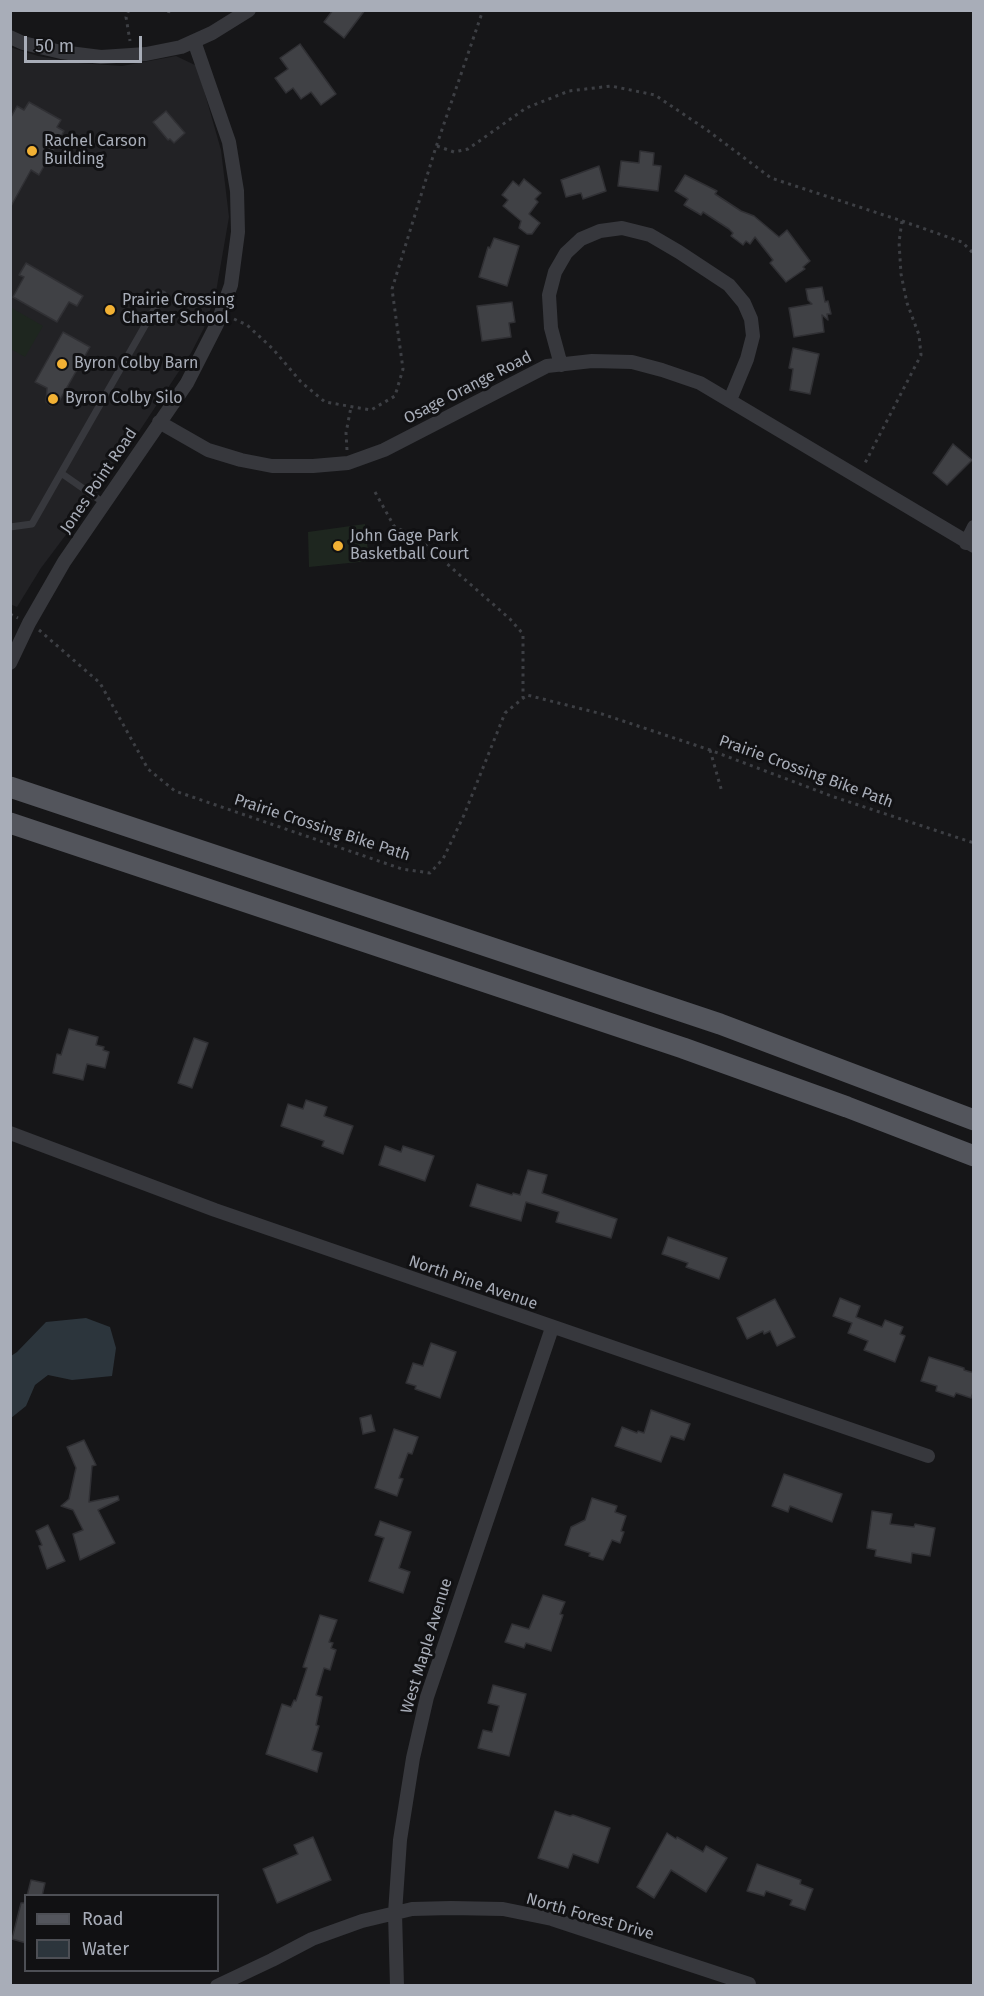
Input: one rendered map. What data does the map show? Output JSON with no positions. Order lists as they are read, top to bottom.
{
  "streets": {
    "street": [
      "Osage Orange Road",
      "Jones Point Road",
      "North Pine Avenue",
      "West Maple Avenue",
      "North Forest Drive"
    ],
    "path": ["Prairie Crossing Bike Path"]
  },
  "crossings": [
    ["Osage Orange Road", "Jones Point Road"],
    ["Jones Point Road", "Prairie Crossing Bike Path"],
    ["North Pine Avenue", "West Maple Avenue"],
    ["West Maple Avenue", "North Forest Drive"]
  ],
  "places": [
    "Rachel Carson Building",
    "Prairie Crossing Charter School",
    "Byron Colby Barn",
    "Byron Colby Silo",
    "John Gage Park Basketball Court"
  ],
  "legend": ["Road", "Water"],
  "scale_bar": "50 m"
}
